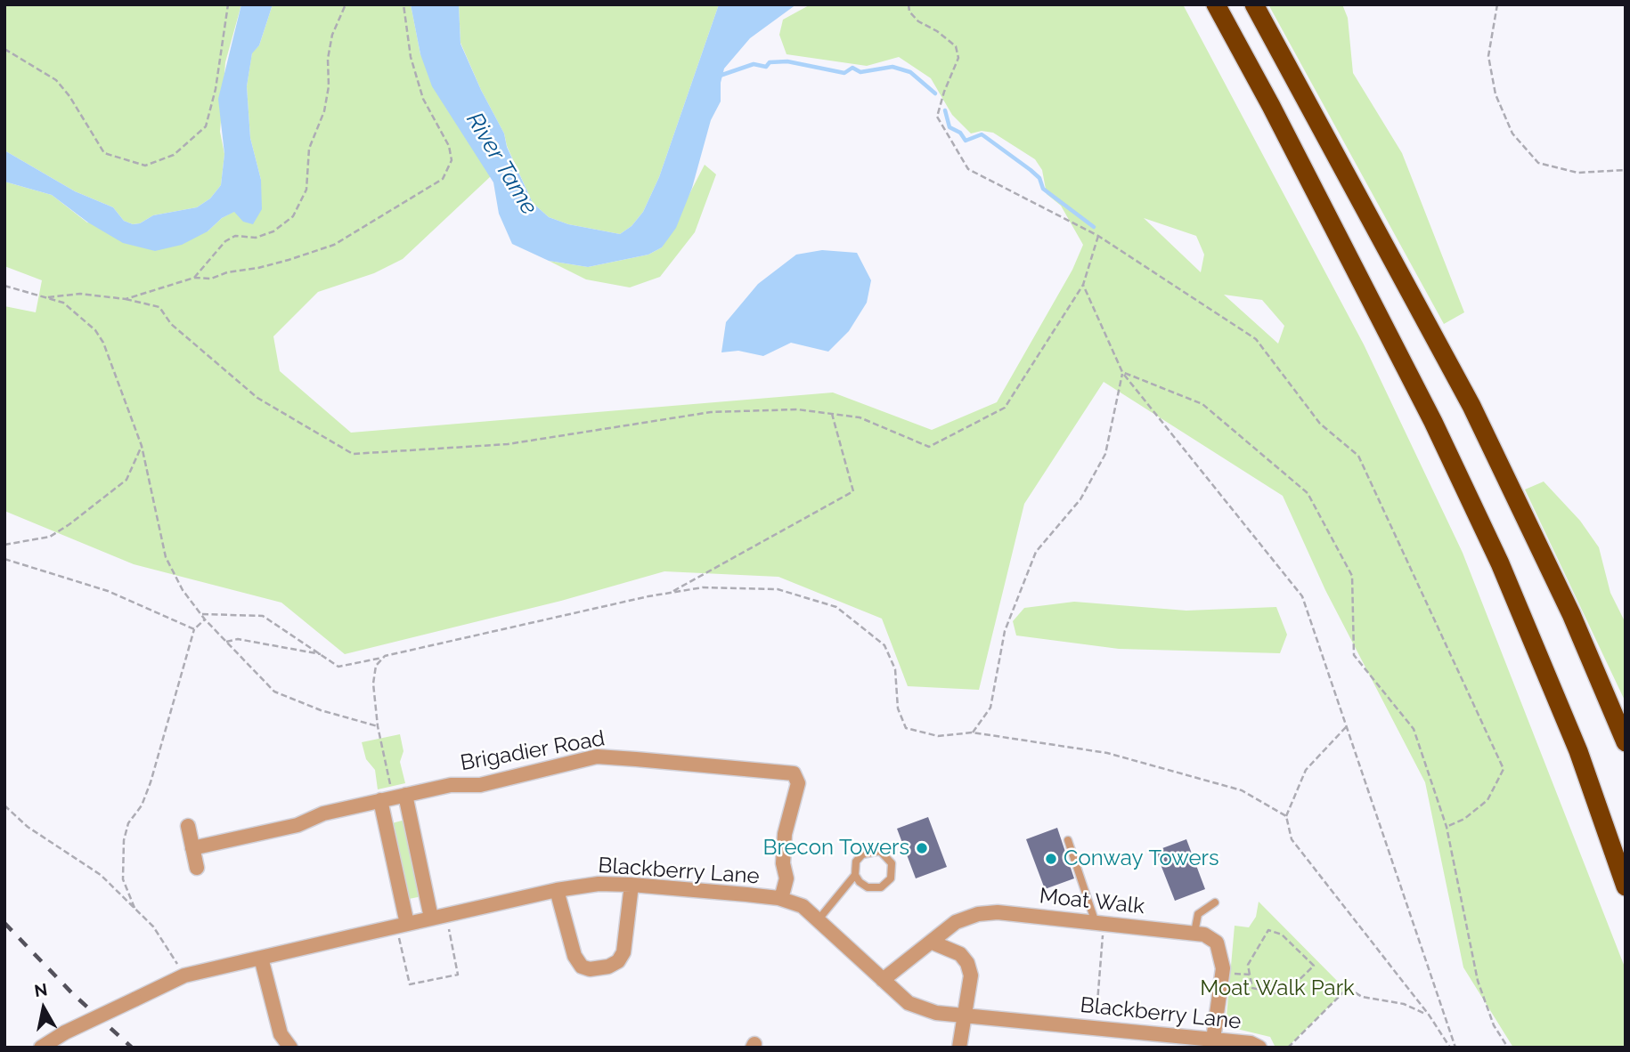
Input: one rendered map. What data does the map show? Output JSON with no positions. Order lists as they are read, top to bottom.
{
  "streets": {
    "street": ["Brigadier Road", "Blackberry Lane", "Moat Walk"]
  },
  "crossings": [
    ["Brigadier Road", "Blackberry Lane"],
    ["Blackberry Lane", "Moat Walk"]
  ],
  "water": ["River Tame"],
  "parks": ["Moat Walk Park"],
  "places": ["Brecon Towers", "Conway Towers"],
  "north": "top"
}
